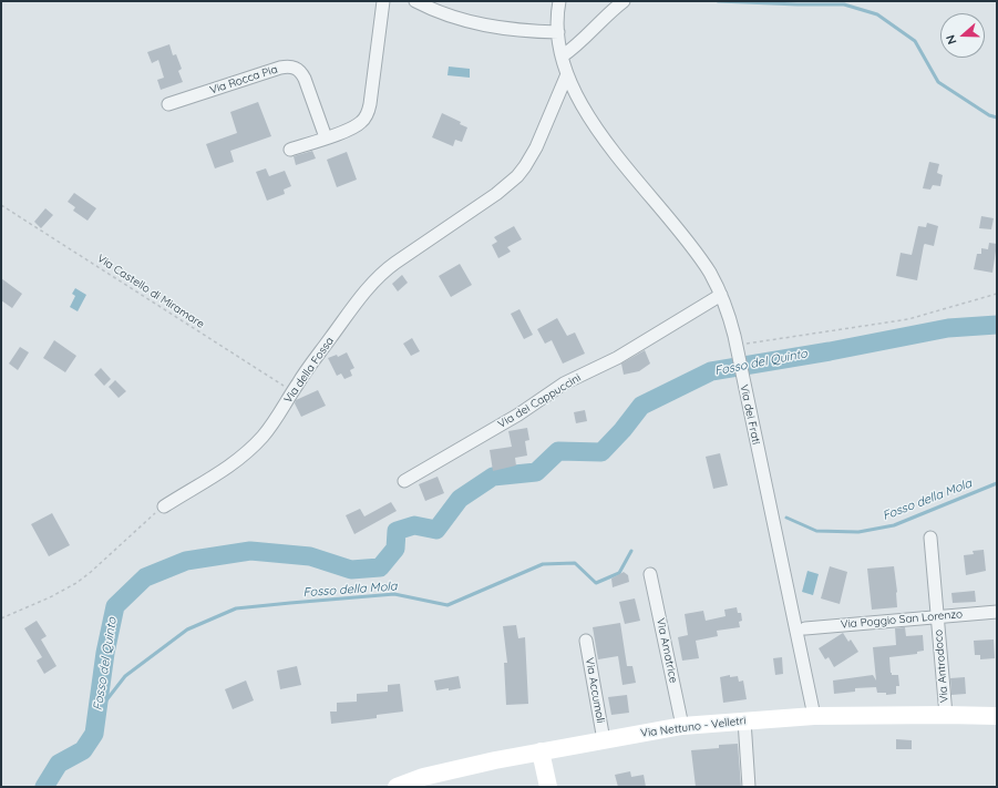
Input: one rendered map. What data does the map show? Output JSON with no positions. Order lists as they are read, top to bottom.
{
  "streets": {
    "main road": ["Via Nettuno - Velletri"],
    "street": [
      "Via Rocca Pia",
      "Via della Fossa",
      "Via dei Cappuccini",
      "Via dei Frati",
      "Via Poggio San Lorenzo",
      "Via Amatrice",
      "Via Antrodoco",
      "Via Accumoli"
    ],
    "path": ["Via Castello di Miramare"]
  },
  "crossings": [
    ["Via Castello di Miramare", "Via della Fossa"],
    ["Via della Fossa", "Via dei Frati"],
    ["Via dei Cappuccini", "Via dei Frati"],
    ["Via dei Frati", "Via Nettuno - Velletri"],
    ["Via Poggio San Lorenzo", "Via Antrodoco"],
    ["Via Amatrice", "Via Nettuno - Velletri"],
    ["Via Antrodoco", "Via Nettuno - Velletri"],
    ["Via Accumoli", "Via Nettuno - Velletri"]
  ],
  "water": ["Fosso del Quinto", "Fosso della Mola"],
  "north": "left"
}
